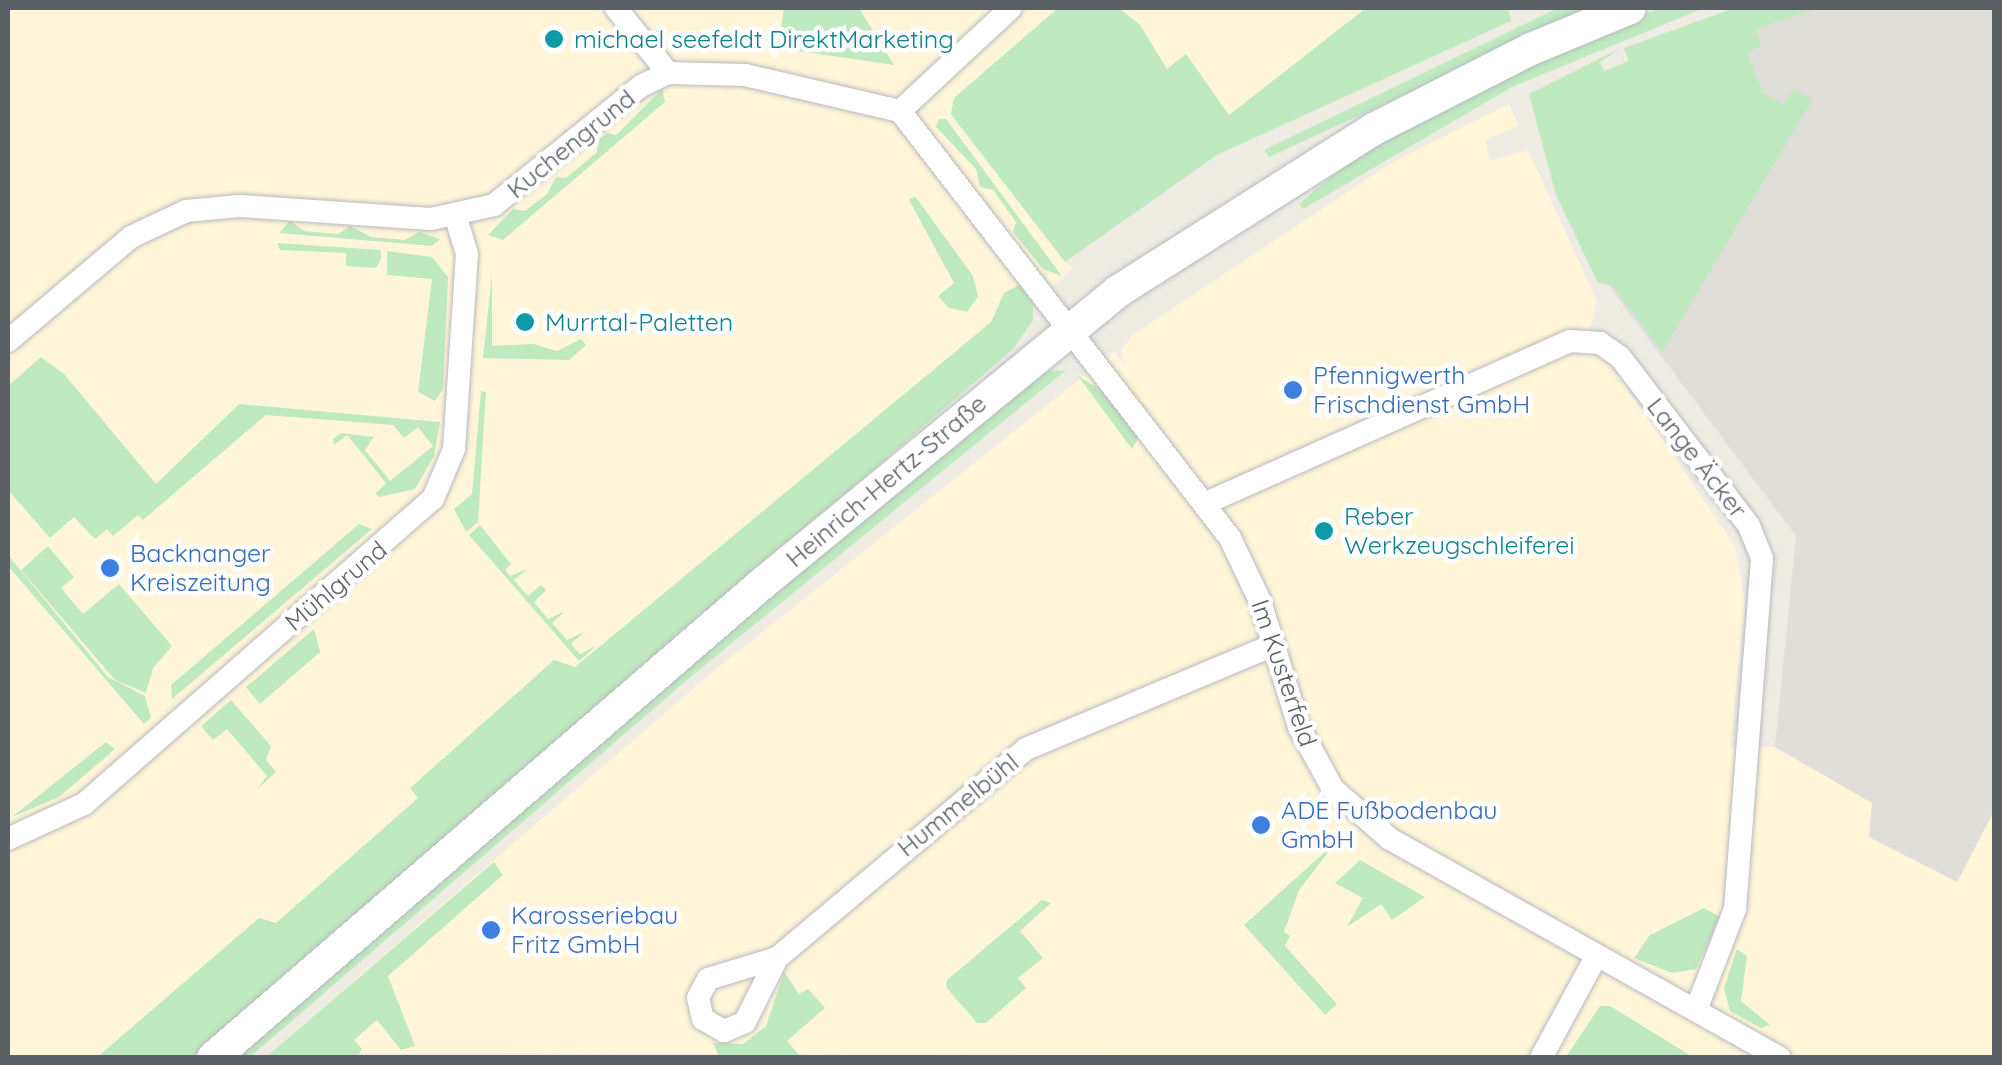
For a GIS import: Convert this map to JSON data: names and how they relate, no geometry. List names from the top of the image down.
{
  "streets": {
    "main road": ["Heinrich-Hertz-Straße"],
    "street": [
      "Kuchengrund",
      "Lange Äcker",
      "Mühlgrund",
      "Im Kusterfeld",
      "Hummelbühl"
    ]
  },
  "crossings": [
    ["Kuchengrund", "Mühlgrund"],
    ["Lange Äcker", "Im Kusterfeld"],
    ["Heinrich-Hertz-Straße", "Im Kusterfeld"],
    ["Im Kusterfeld", "Hummelbühl"]
  ],
  "places": [
    "michael seefeldt DirektMarketing",
    "Murrtal-Paletten",
    "Pfennigwerth Frischdienst GmbH",
    "Reber Werkzeugschleiferei",
    "Backnanger Kreiszeitung",
    "ADE Fußbodenbau GmbH",
    "Karosseriebau Fritz GmbH"
  ]
}
